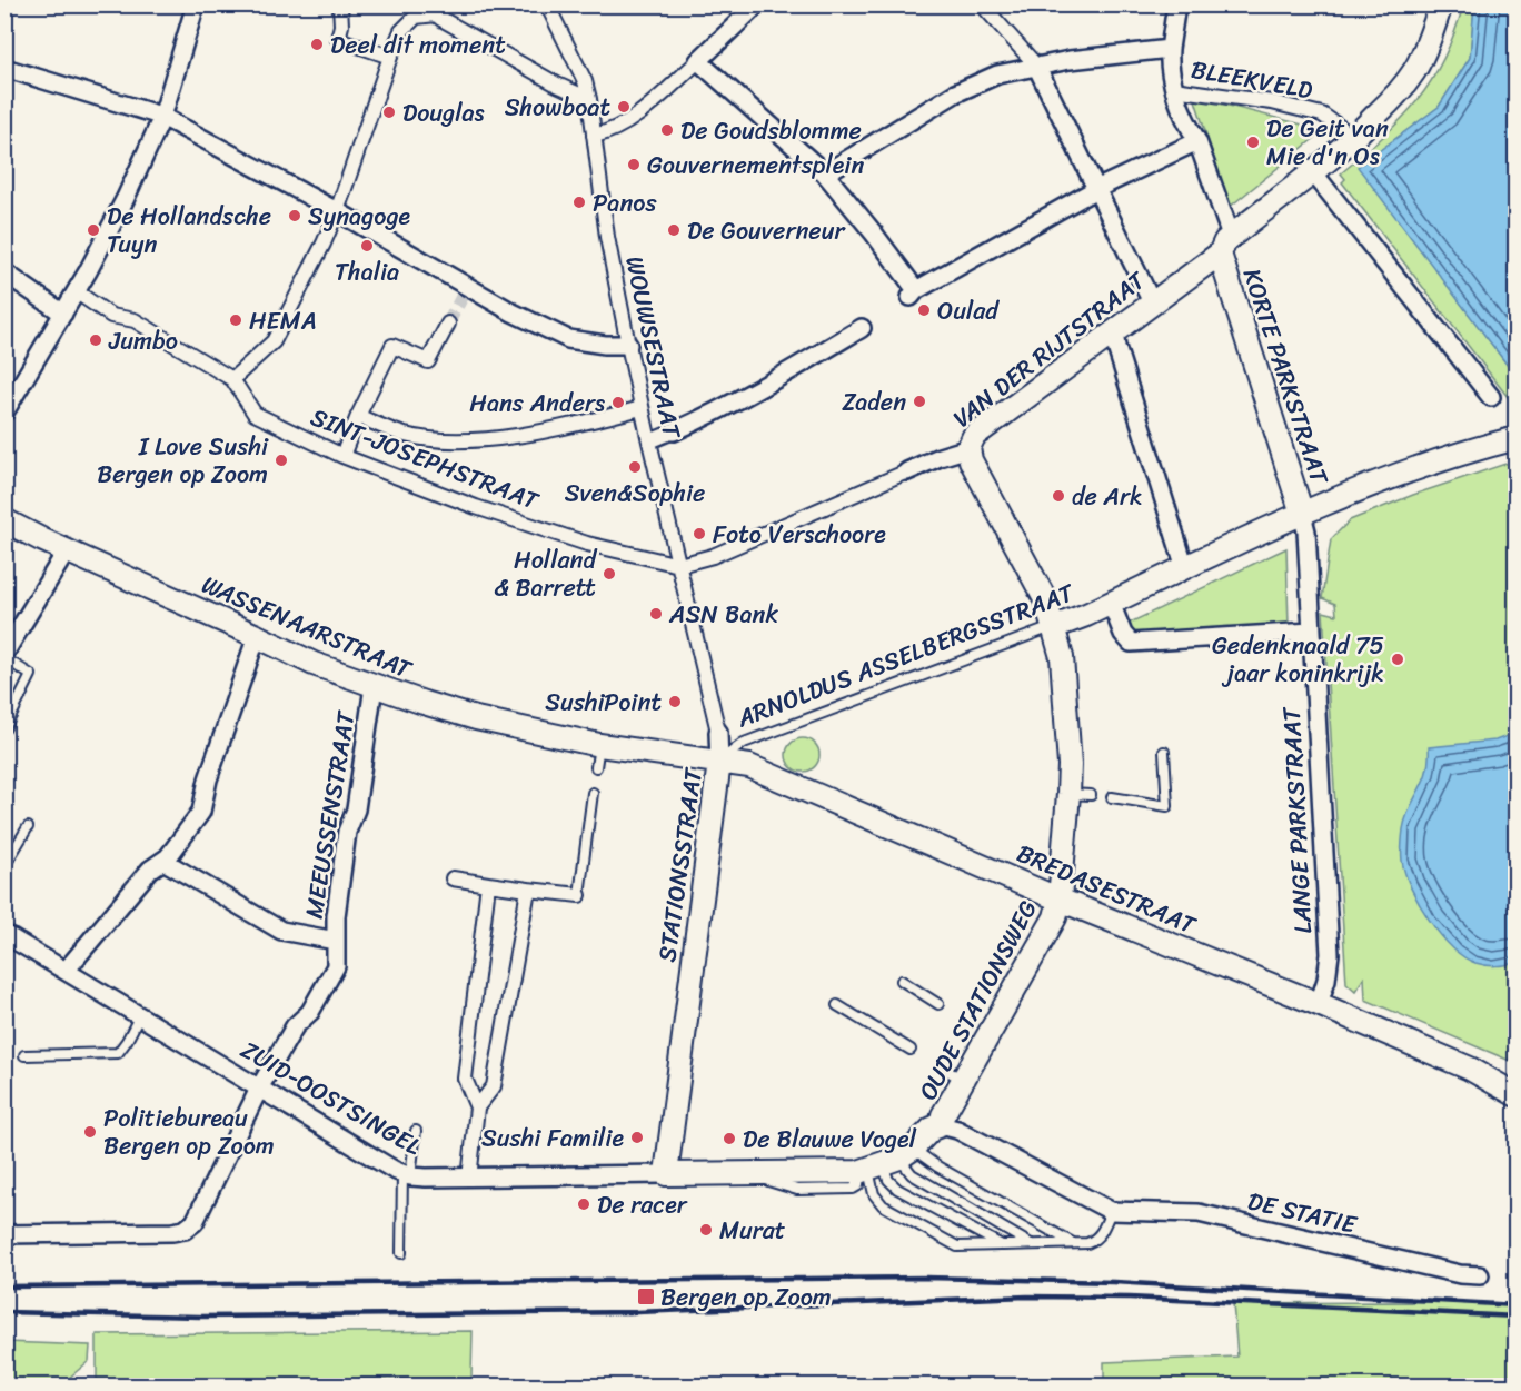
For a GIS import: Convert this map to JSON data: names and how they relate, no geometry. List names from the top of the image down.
{
  "streets": {
    "street": [
      "BLEEKVELD",
      "WOUWSESTRAAT",
      "VAN DER RIJTSTRAAT",
      "KORTE PARKSTRAAT",
      "SINT-JOSEPHSTRAAT",
      "WASSENAARSTRAAT",
      "ARNOLDUS ASSELBERGSSTRAAT",
      "MEEUSSENSTRAAT",
      "LANGE PARKSTRAAT",
      "STATIONSSTRAAT",
      "BREDASESTRAAT",
      "OUDE STATIONSWEG",
      "ZUID-OOSTSINGEL",
      "DE STATIE"
    ]
  },
  "crossings": [
    ["BLEEKVELD", "VAN DER RIJTSTRAAT"],
    ["WOUWSESTRAAT", "VAN DER RIJTSTRAAT"],
    ["WOUWSESTRAAT", "SINT-JOSEPHSTRAAT"],
    ["WOUWSESTRAAT", "STATIONSSTRAAT"],
    ["VAN DER RIJTSTRAAT", "KORTE PARKSTRAAT"],
    ["VAN DER RIJTSTRAAT", "SINT-JOSEPHSTRAAT"],
    ["VAN DER RIJTSTRAAT", "STATIONSSTRAAT"],
    ["VAN DER RIJTSTRAAT", "OUDE STATIONSWEG"],
    ["KORTE PARKSTRAAT", "ARNOLDUS ASSELBERGSSTRAAT"],
    ["KORTE PARKSTRAAT", "LANGE PARKSTRAAT"],
    ["SINT-JOSEPHSTRAAT", "STATIONSSTRAAT"],
    ["WASSENAARSTRAAT", "ARNOLDUS ASSELBERGSSTRAAT"],
    ["WASSENAARSTRAAT", "MEEUSSENSTRAAT"],
    ["WASSENAARSTRAAT", "STATIONSSTRAAT"],
    ["WASSENAARSTRAAT", "BREDASESTRAAT"],
    ["ARNOLDUS ASSELBERGSSTRAAT", "LANGE PARKSTRAAT"],
    ["ARNOLDUS ASSELBERGSSTRAAT", "STATIONSSTRAAT"],
    ["ARNOLDUS ASSELBERGSSTRAAT", "BREDASESTRAAT"],
    ["ARNOLDUS ASSELBERGSSTRAAT", "OUDE STATIONSWEG"],
    ["MEEUSSENSTRAAT", "ZUID-OOSTSINGEL"],
    ["LANGE PARKSTRAAT", "BREDASESTRAAT"],
    ["STATIONSSTRAAT", "BREDASESTRAAT"],
    ["STATIONSSTRAAT", "ZUID-OOSTSINGEL"],
    ["BREDASESTRAAT", "OUDE STATIONSWEG"],
    ["OUDE STATIONSWEG", "ZUID-OOSTSINGEL"],
    ["OUDE STATIONSWEG", "DE STATIE"]
  ],
  "places": {
    "other": [
      "Deel dit moment",
      "Showboat",
      "Douglas",
      "De Goudsblomme",
      "De Geit van Mie d'n Os",
      "Gouvernementsplein",
      "Panos",
      "Synagoge",
      "De Hollandsche Tuyn",
      "De Gouverneur",
      "Thalia",
      "Oulad",
      "HEMA",
      "Jumbo",
      "Zaden",
      "Hans Anders",
      "I Love Sushi Bergen op Zoom",
      "Sven&Sophie",
      "de Ark",
      "Foto Verschoore",
      "Holland & Barrett",
      "ASN Bank",
      "Gedenknaald 75 jaar koninkrijk",
      "SushiPoint",
      "Politiebureau Bergen op Zoom",
      "Sushi Familie",
      "De Blauwe Vogel",
      "De racer",
      "Murat"
    ],
    "transit": ["Bergen op Zoom"]
  }
}
